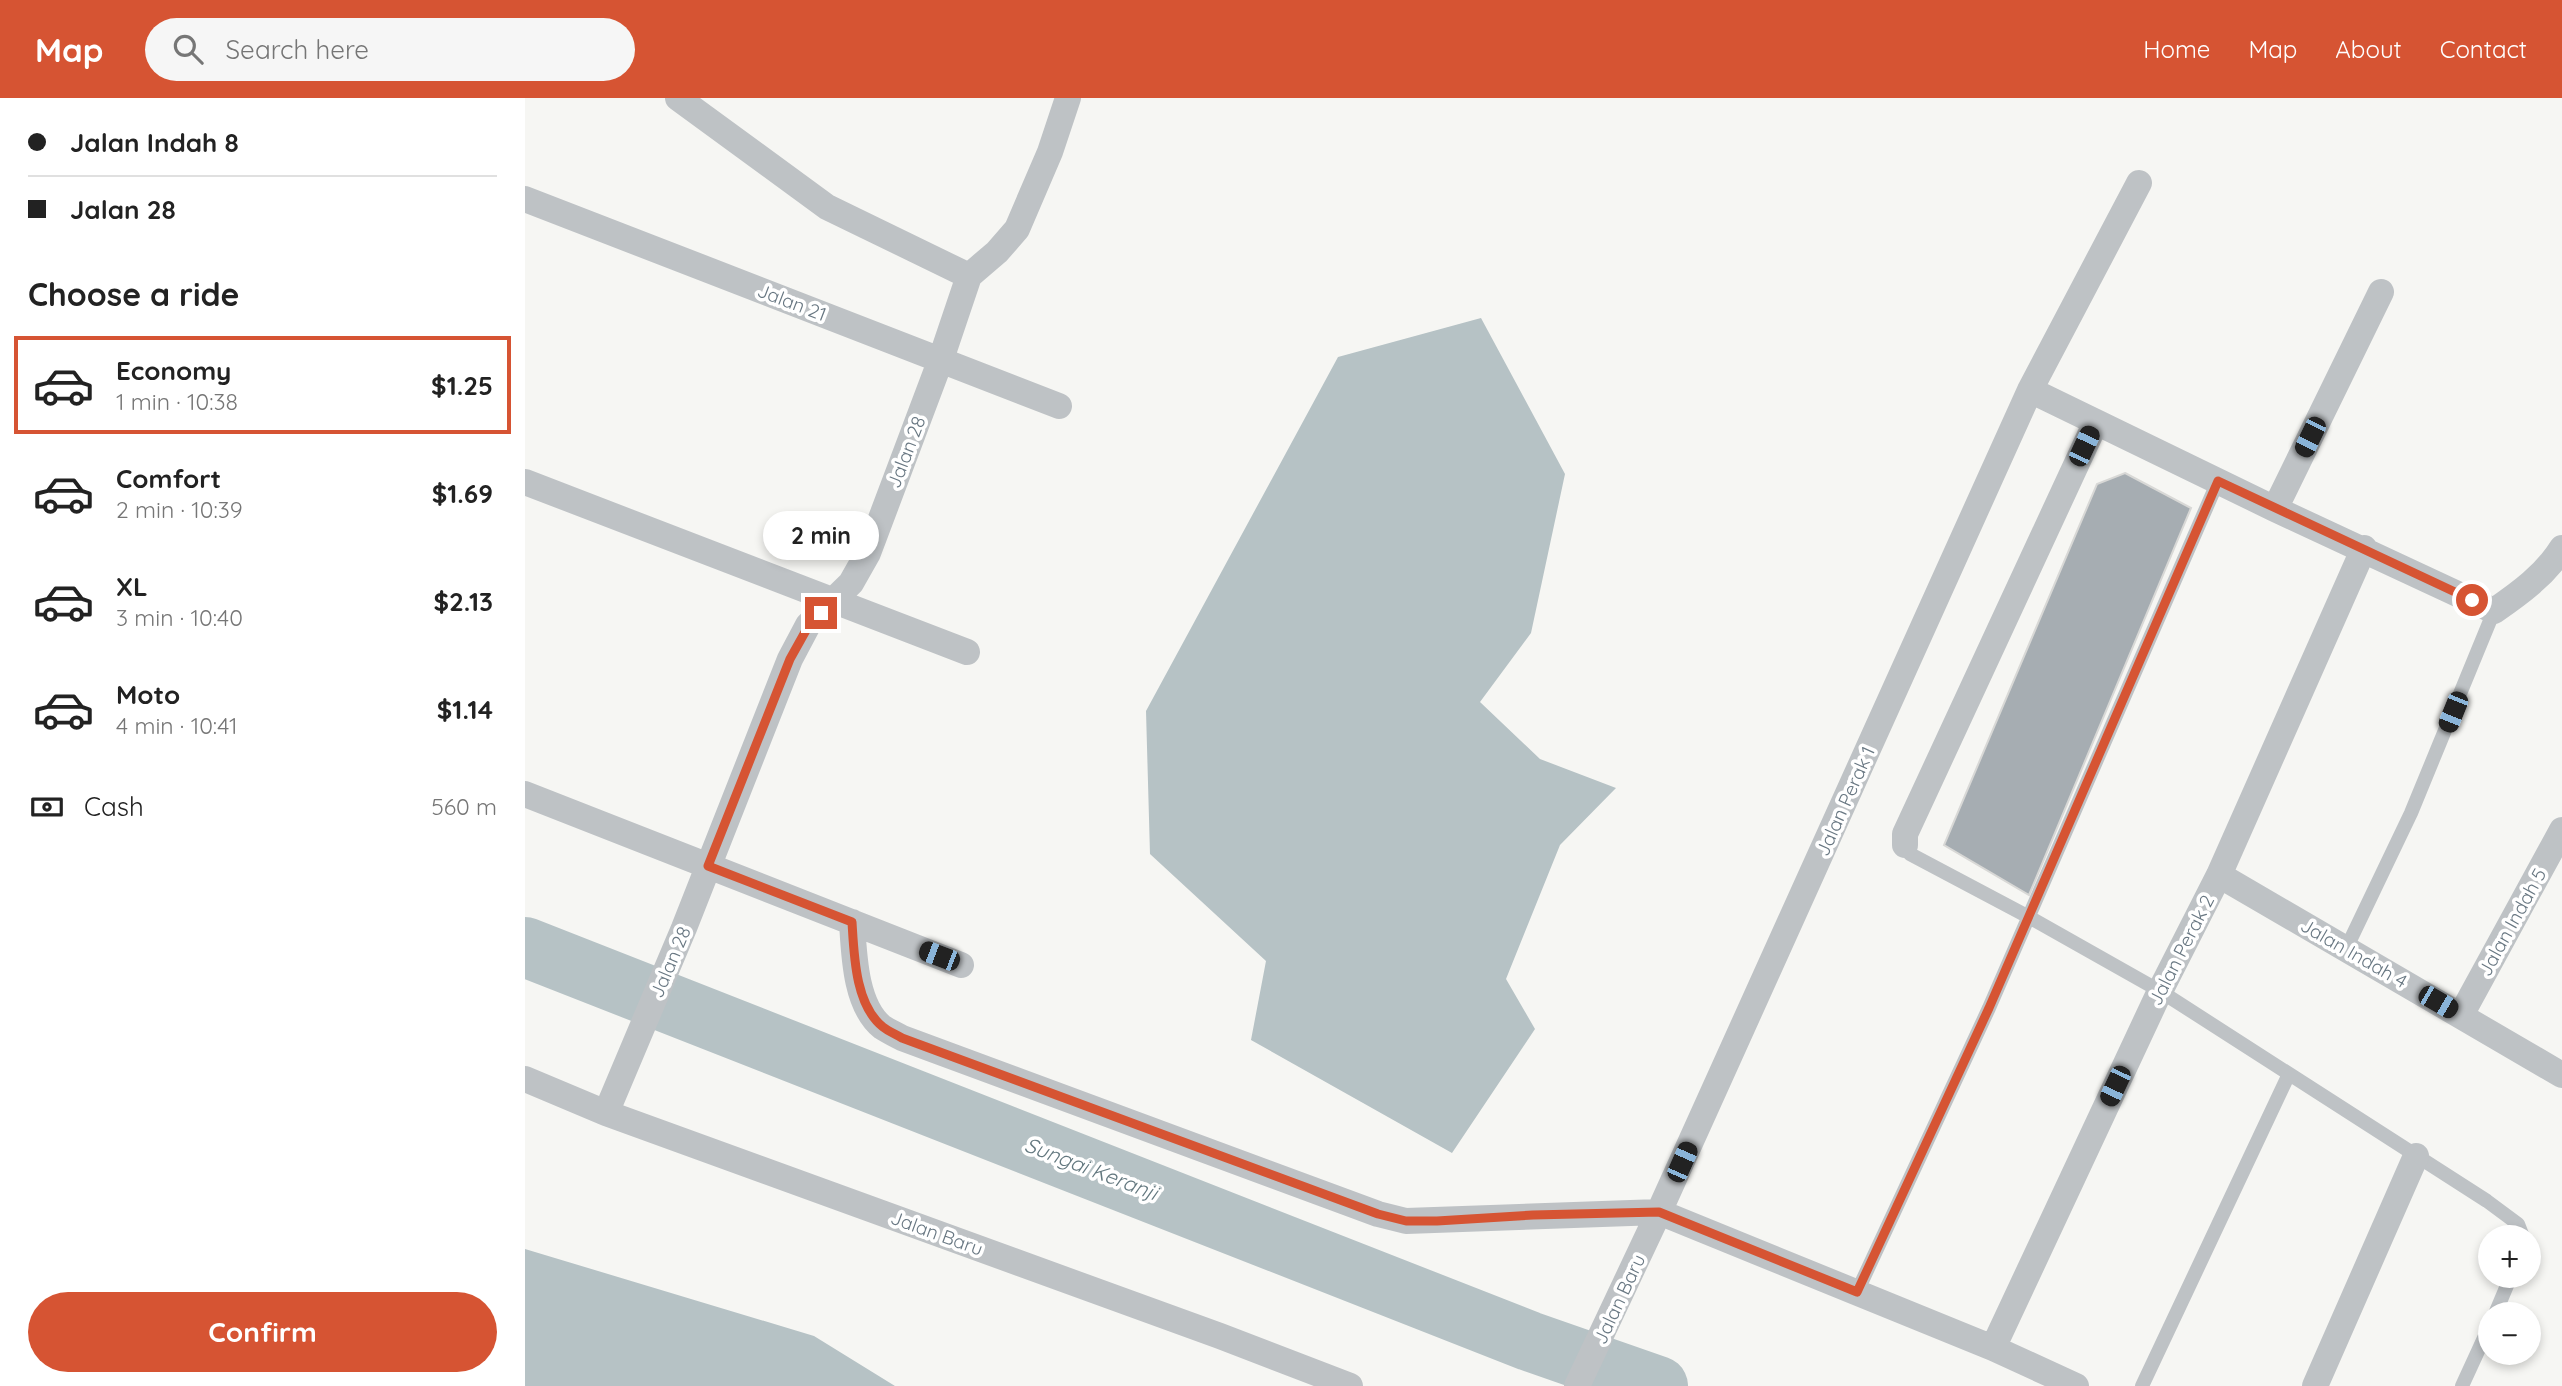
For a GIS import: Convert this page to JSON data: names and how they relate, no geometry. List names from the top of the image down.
{
  "streets": {
    "street": [
      "Jalan 21",
      "Jalan 28",
      "Jalan Perak 1",
      "Jalan Indah 5",
      "Jalan Perak 2",
      "Jalan Indah 4",
      "Jalan Baru"
    ]
  },
  "crossings": [
    ["Jalan 21", "Jalan 28"],
    ["Jalan 28", "Jalan Baru"],
    ["Jalan Perak 1", "Jalan Baru"],
    ["Jalan Indah 5", "Jalan Indah 4"],
    ["Jalan Perak 2", "Jalan Indah 4"]
  ],
  "water": ["Sungai Keranji"],
  "page": {
    "header": "Map",
    "search": "Search here",
    "nav": [
      "Home",
      "Map",
      "About",
      "Contact"
    ],
    "banner": ["Jalan Indah 8", "Jalan 28"],
    "heading": "Choose a ride",
    "list": [
      {
        "name": "Economy",
        "note": "1 min · 10:38",
        "value": "$1.25"
      },
      {
        "name": "Comfort",
        "note": "2 min · 10:39",
        "value": "$1.69"
      },
      {
        "name": "XL",
        "note": "3 min · 10:40",
        "value": "$2.13"
      },
      {
        "name": "Moto",
        "note": "4 min · 10:41",
        "value": "$1.14"
      }
    ],
    "bubble": "2 min",
    "pay": ["Cash", "560 m"],
    "map_buttons": ["+", "−"],
    "buttons": "Confirm"
  }
}
